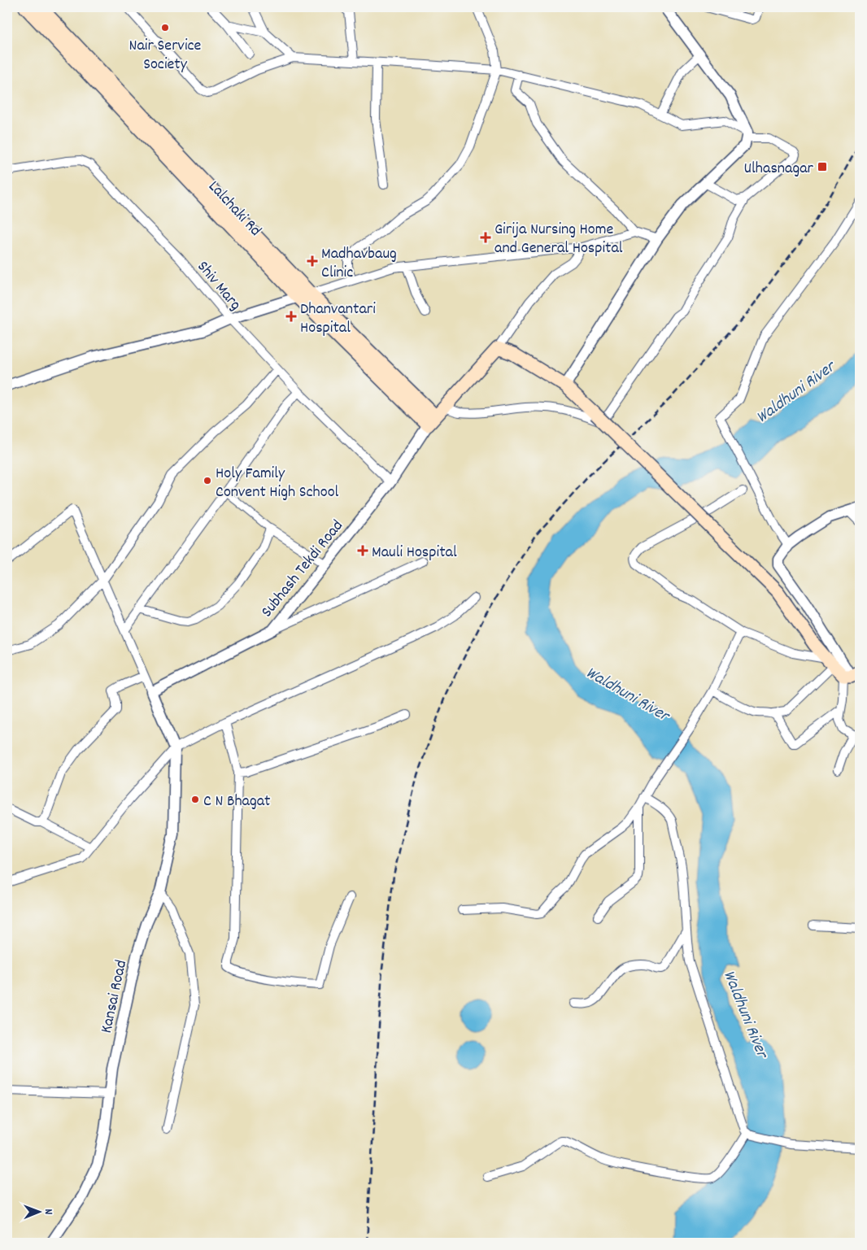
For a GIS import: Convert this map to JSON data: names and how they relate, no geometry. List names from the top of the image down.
{
  "streets": {
    "main road": ["Lalchaki Rd"],
    "street": ["Shiv Marg", "Subhash Tekdi Road", "Kansai Road"]
  },
  "crossings": [
    ["Lalchaki Rd", "Subhash Tekdi Road"],
    ["Shiv Marg", "Subhash Tekdi Road"]
  ],
  "water": ["Waldhuni River"],
  "places": {
    "other": ["Nair Service Society", "Holy Family Convent High School", "C N Bhagat"],
    "transit": ["Ulhasnagar"],
    "health": [
      "Girija Nursing Home and General Hospital",
      "Madhavbaug Clinic",
      "Dhanvantari Hospital",
      "Mauli Hospital"
    ]
  },
  "north": "right"
}
